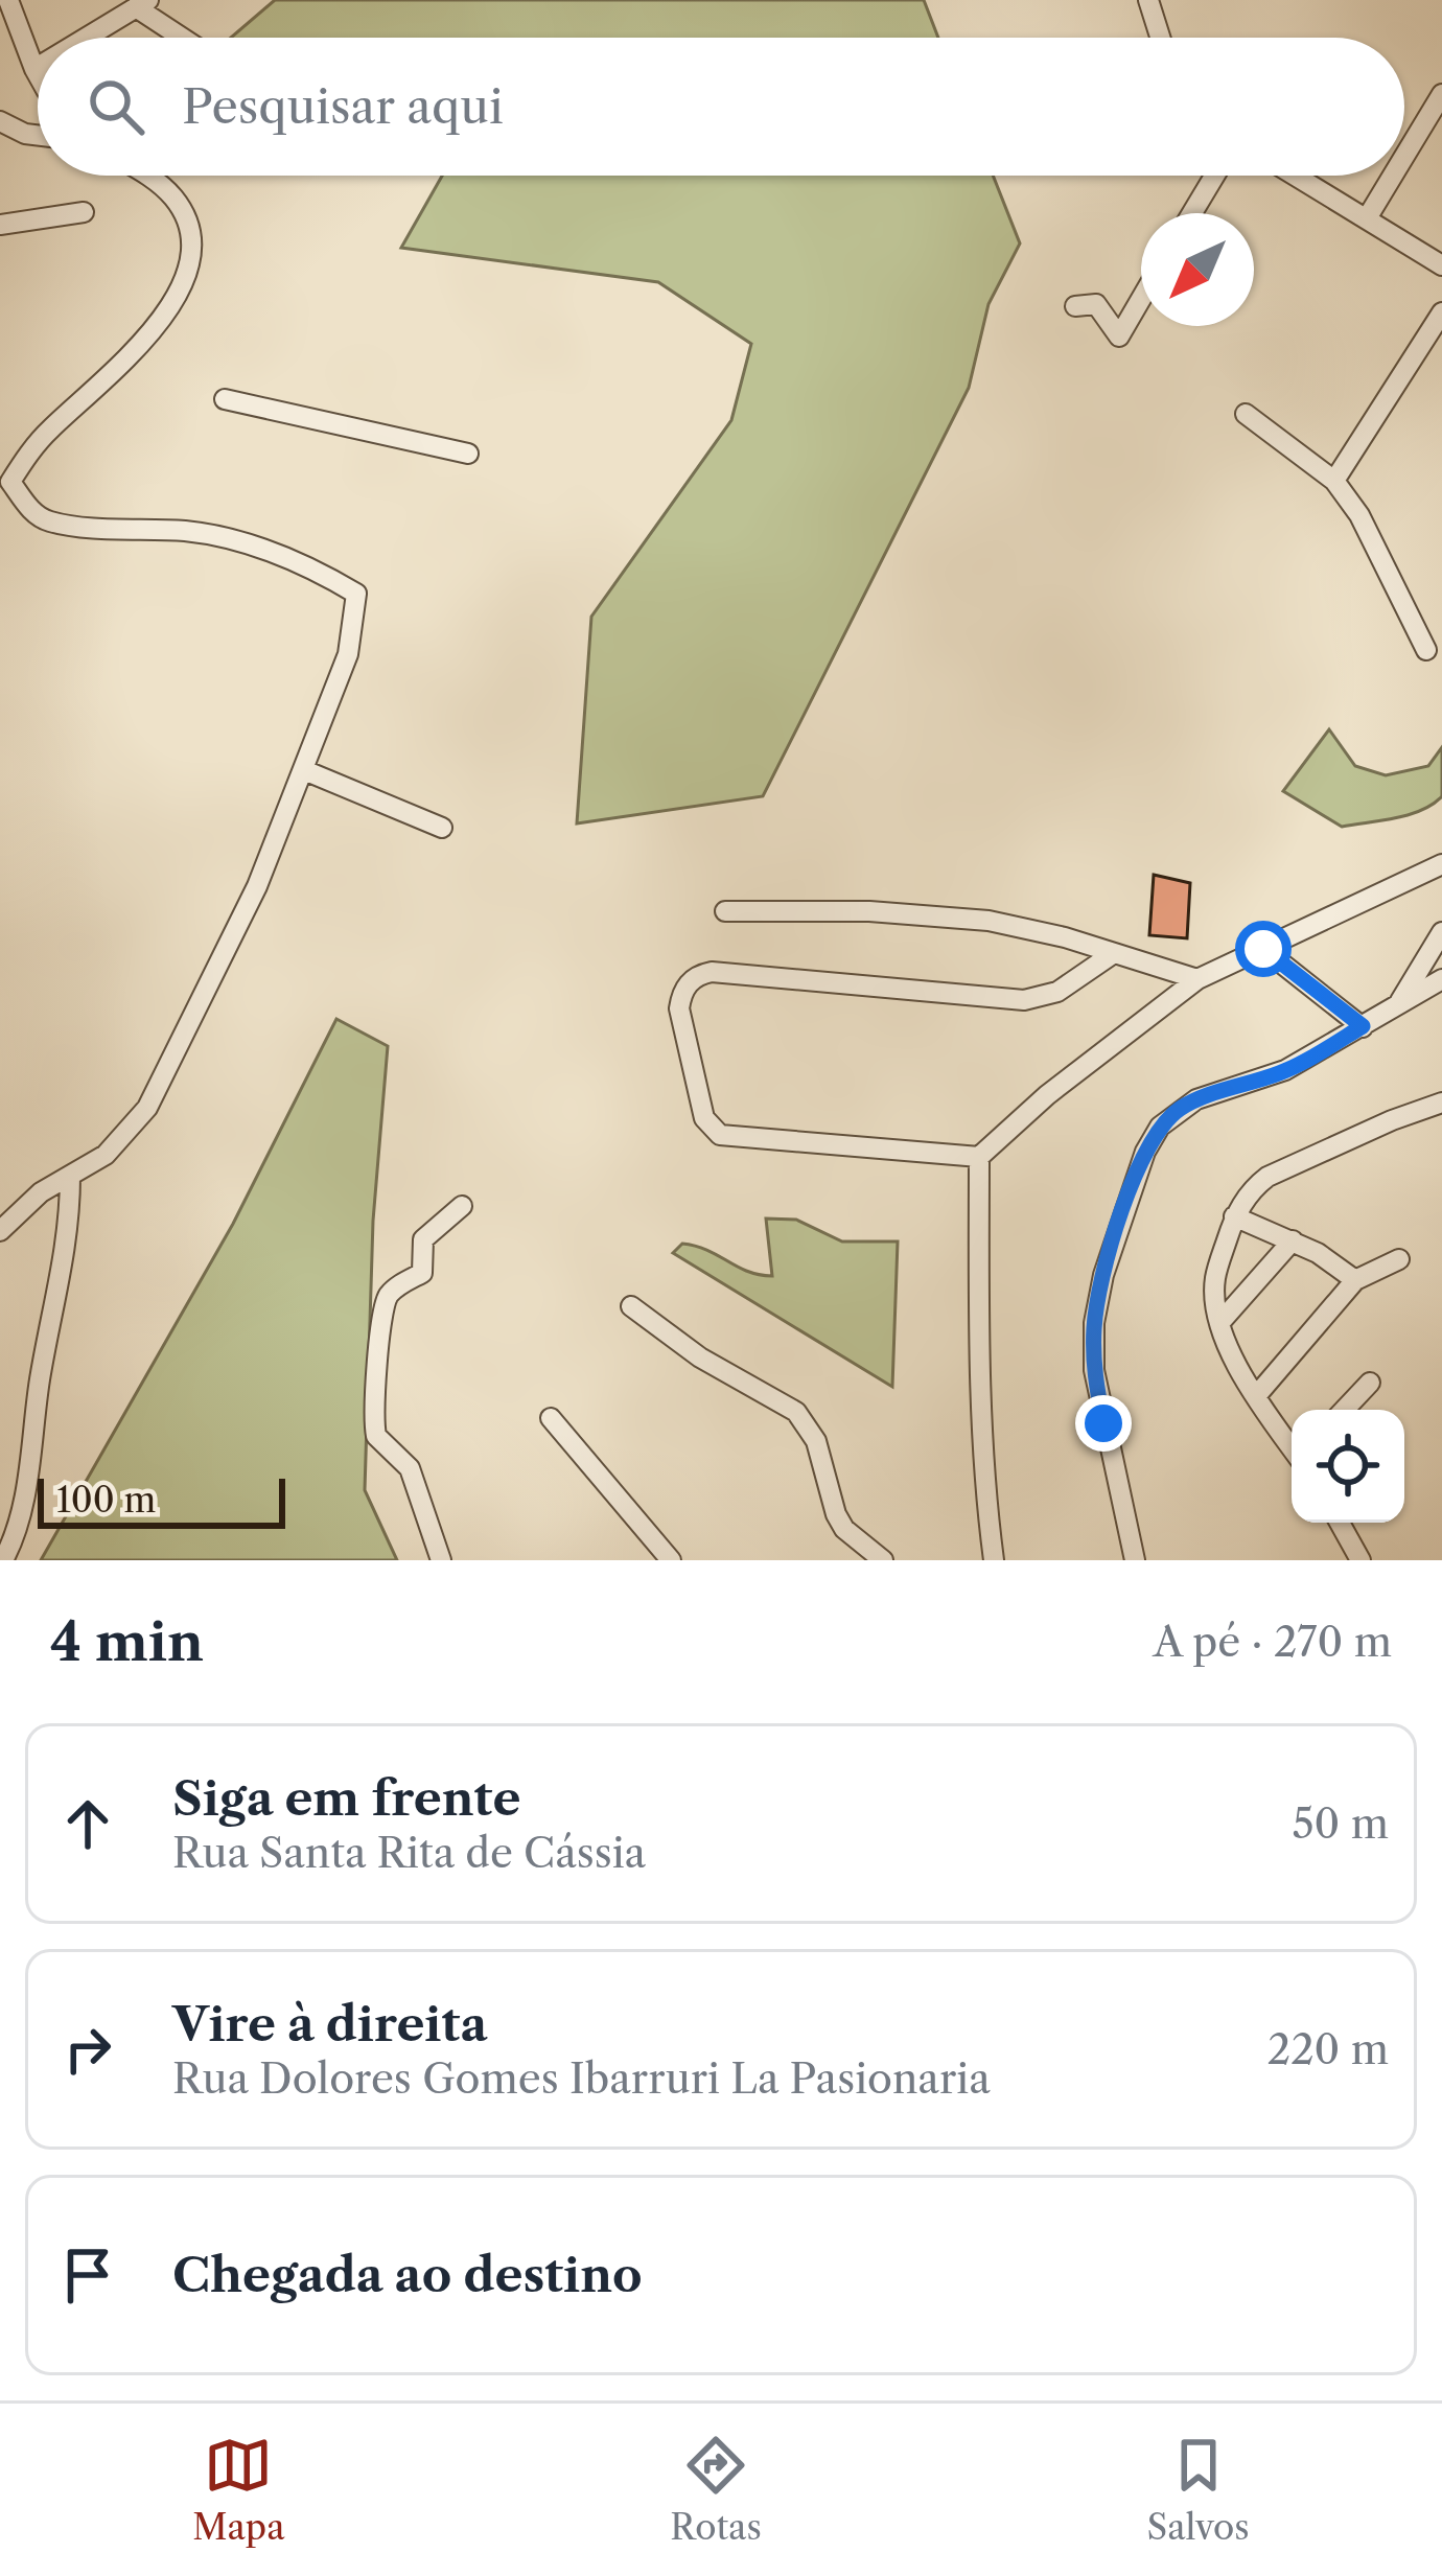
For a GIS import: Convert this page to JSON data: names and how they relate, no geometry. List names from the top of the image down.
{
  "scale_bar": "100 m",
  "north": "bottom left",
  "page": {
    "search": "Pesquisar aqui",
    "scale": "100 m",
    "heading": ["4 min", "A pé · 270 m"],
    "list": [
      ["Siga em frente", "Rua Santa Rita de Cássia", "50 m"],
      ["Vire à direita", "Rua Dolores Gomes Ibarruri La Pasionaria", "220 m"],
      "Chegada ao destino"
    ],
    "nav": ["Mapa", "Rotas", "Salvos"]
  }
}
